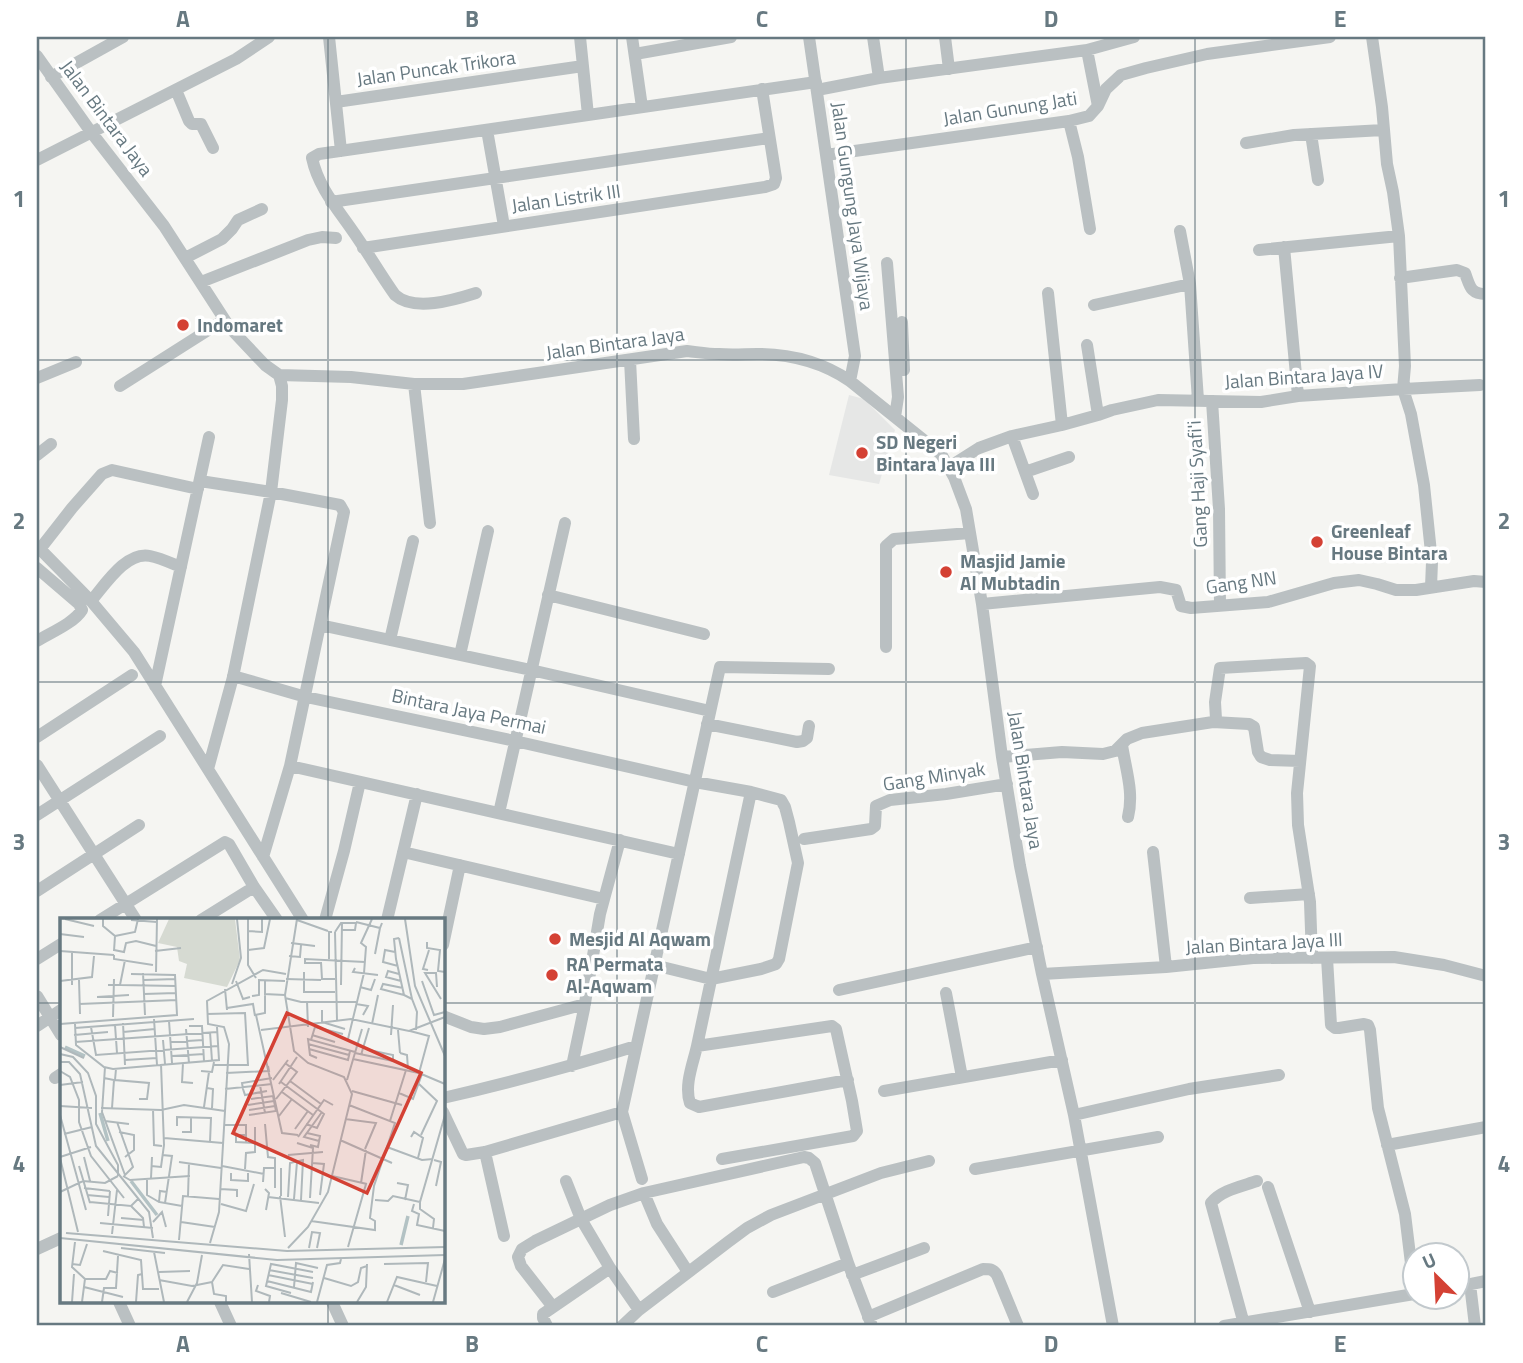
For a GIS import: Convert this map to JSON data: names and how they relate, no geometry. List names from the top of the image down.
{
  "streets": {
    "street": [
      "Jalan Puncak Trikora",
      "Jalan Gunung Jati",
      "Jalan Bintara Jaya",
      "Jalan Listrik III",
      "Jalan Gungung Jaya Wijaya",
      "Jalan Bintara Jaya IV",
      "Gang Haji Syafi'i",
      "Gang NN",
      "Bintara Jaya Permai",
      "Gang Minyak",
      "Jalan Bintara Jaya III"
    ]
  },
  "crossings": [
    ["Jalan Gunung Jati", "Jalan Gungung Jaya Wijaya"],
    ["Jalan Bintara Jaya", "Jalan Gungung Jaya Wijaya"],
    ["Jalan Bintara Jaya", "Jalan Bintara Jaya IV"],
    ["Jalan Bintara Jaya", "Gang NN"],
    ["Jalan Bintara Jaya", "Gang Minyak"],
    ["Jalan Bintara Jaya", "Jalan Bintara Jaya III"],
    ["Jalan Bintara Jaya IV", "Gang Haji Syafi'i"],
    ["Gang Haji Syafi'i", "Gang NN"]
  ],
  "places": [
    "Indomaret",
    "SD Negeri Bintara Jaya III",
    "Greenleaf House Bintara",
    "Masjid Jamie Al Mubtadin",
    "Mesjid Al Aqwam",
    "RA Permata Al-Aqwam"
  ],
  "north": "top left",
  "grid": {
    "columns": [
      "A",
      "B",
      "C",
      "D",
      "E"
    ],
    "rows": [
      "1",
      "2",
      "3",
      "4"
    ]
  }
}
